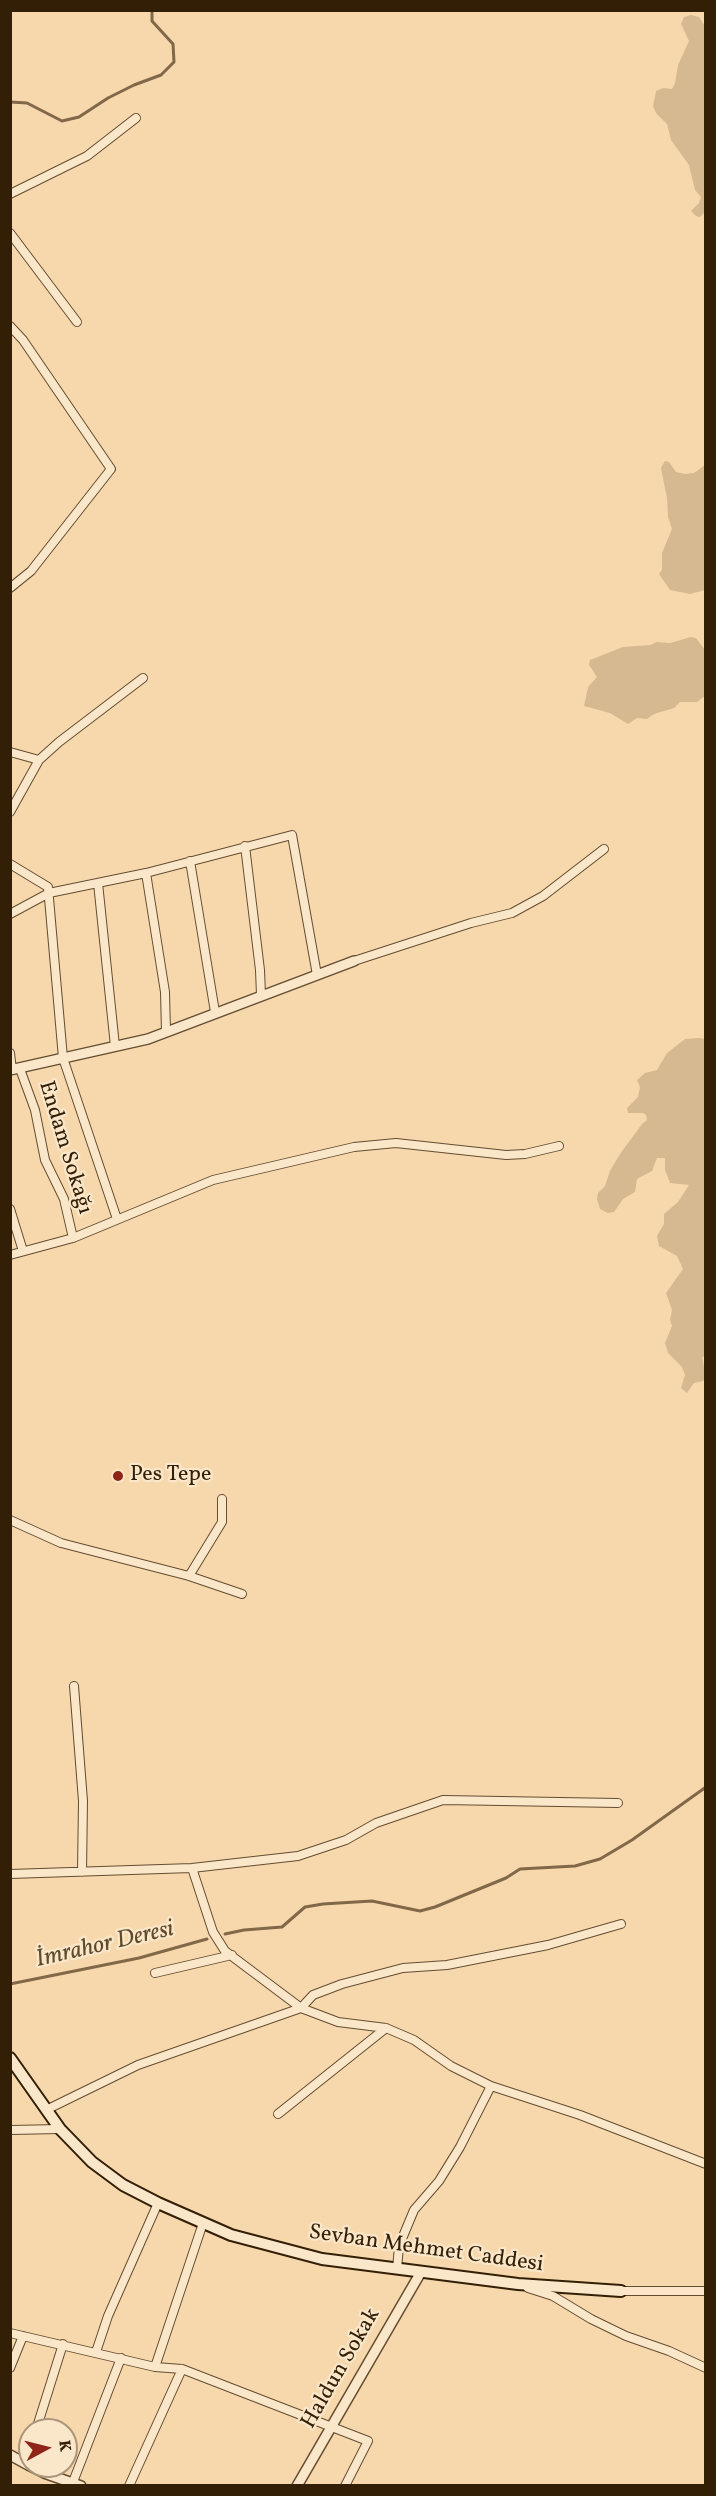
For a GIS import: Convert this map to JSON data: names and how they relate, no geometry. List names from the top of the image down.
{
  "streets": {
    "main road": ["Sevban Mehmet Caddesi"],
    "street": ["Endam Sokağı", "Haldun Sokak"]
  },
  "crossings": [
    ["Sevban Mehmet Caddesi", "Haldun Sokak"]
  ],
  "water": ["İmrahor Deresi"],
  "places": ["Pes Tepe"],
  "north": "right"
}
